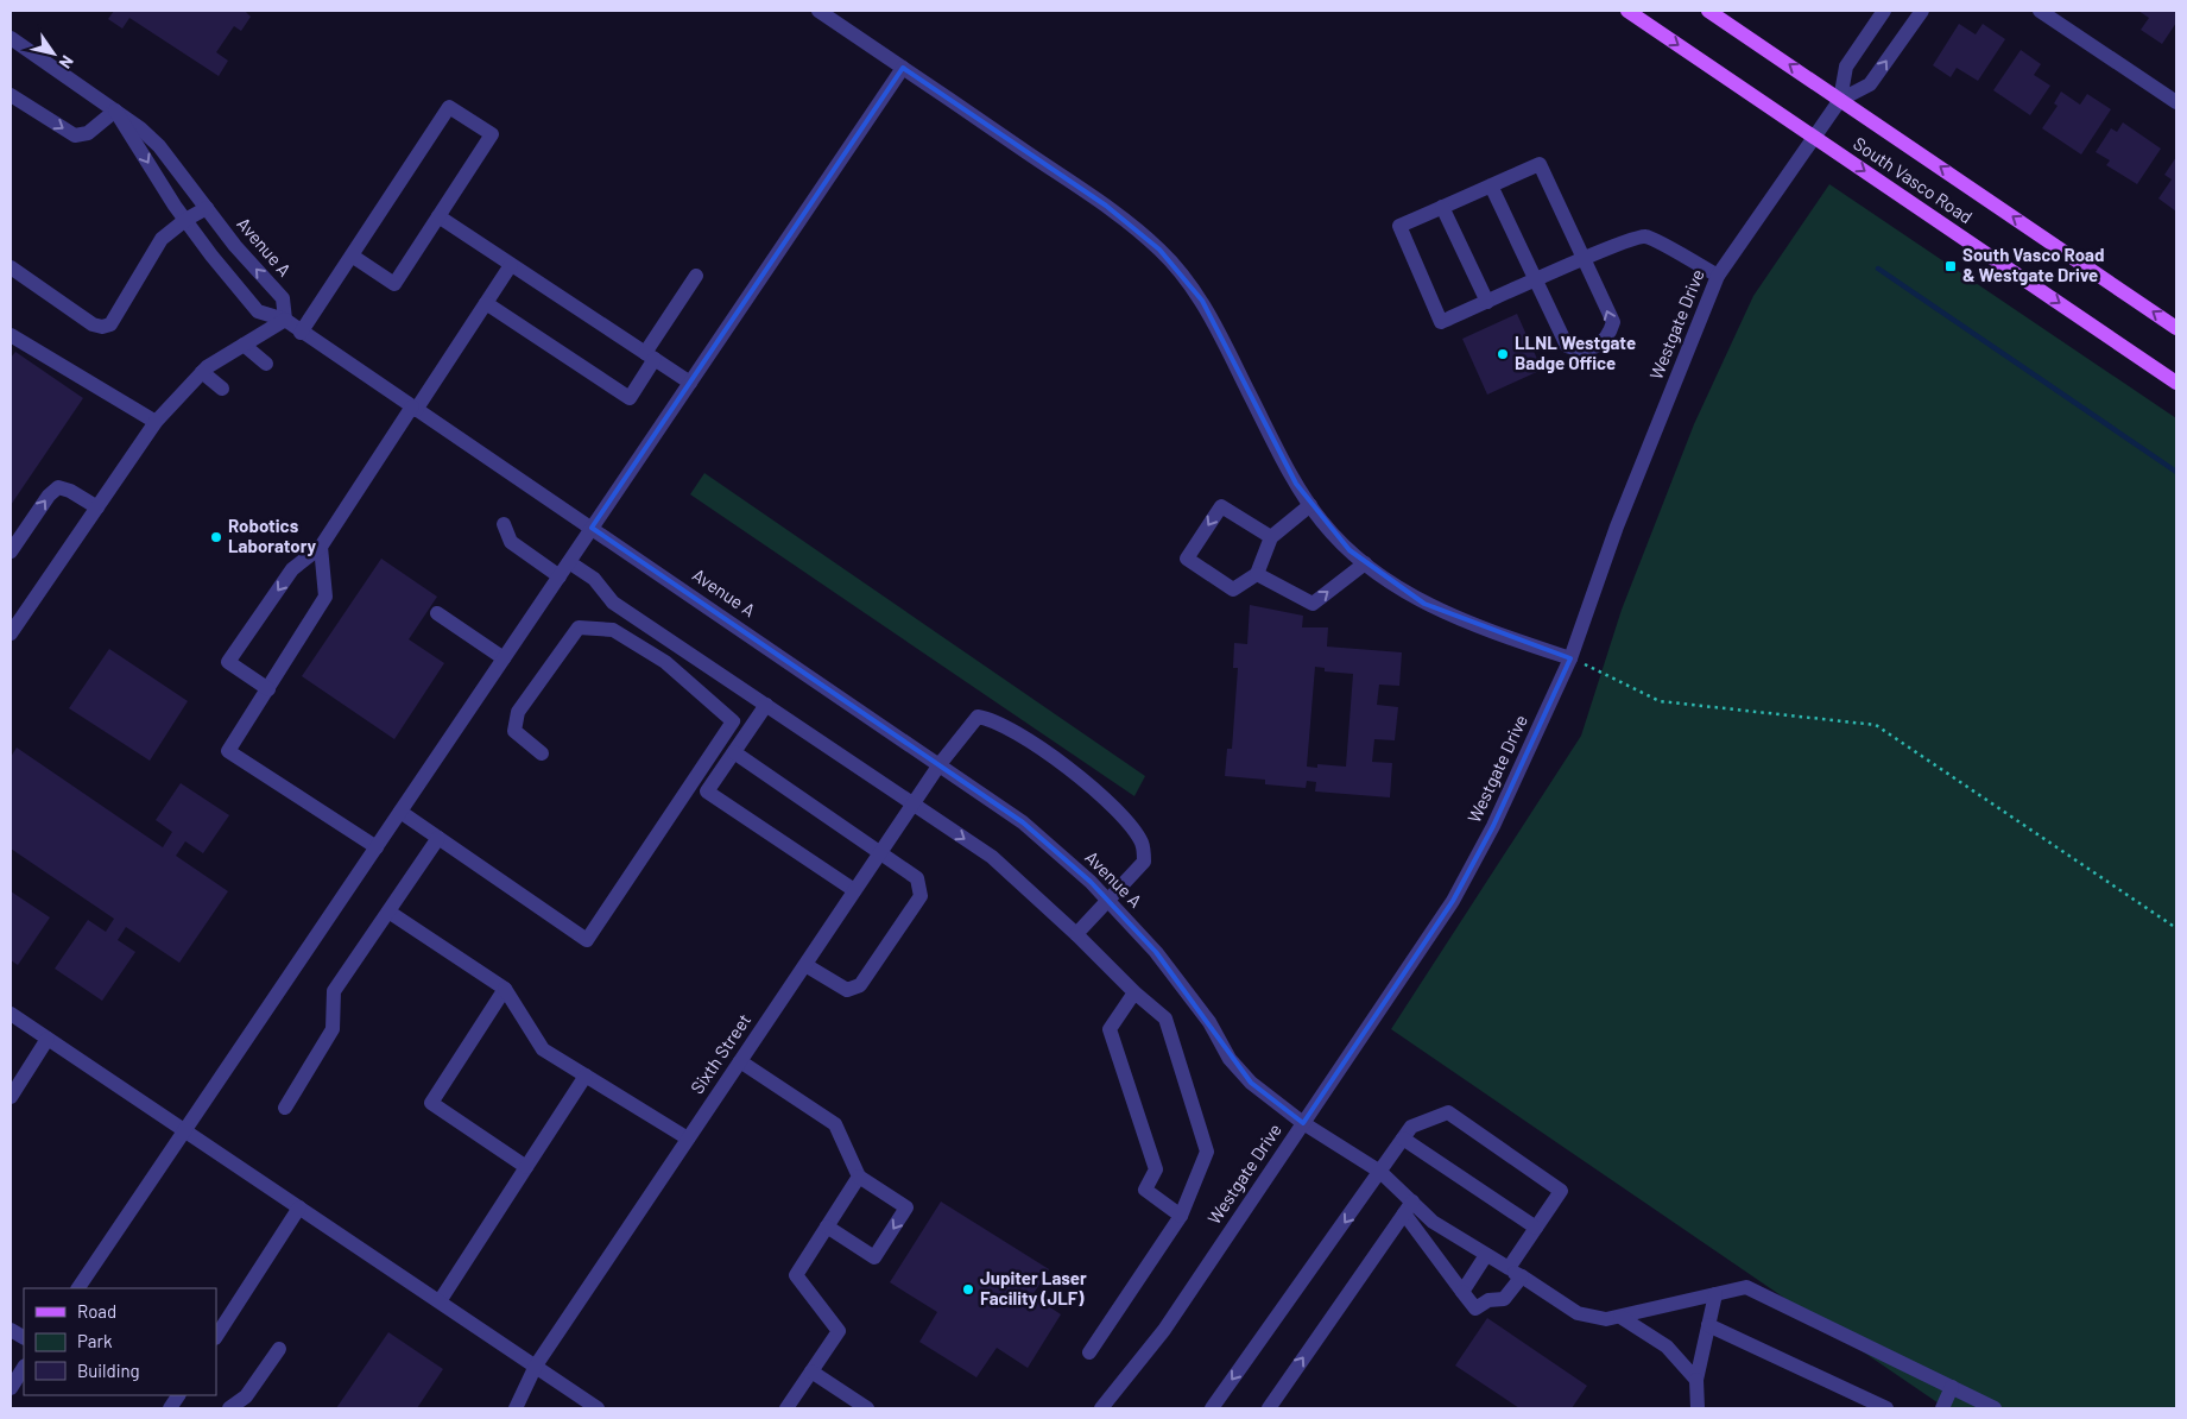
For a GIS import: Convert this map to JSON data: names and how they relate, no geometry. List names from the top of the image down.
{
  "streets": {
    "main road": ["South Vasco Road"],
    "street": ["Avenue A", "Westgate Drive", "Sixth Street"]
  },
  "crossings": [
    ["South Vasco Road", "Westgate Drive"],
    ["Avenue A", "Westgate Drive"],
    ["Avenue A", "Sixth Street"]
  ],
  "places": {
    "transit": ["South Vasco Road & Westgate Drive"],
    "other": ["LLNL Westgate Badge Office", "Robotics Laboratory", "Jupiter Laser Facility (JLF)"]
  },
  "legend": ["Road", "Park", "Building"],
  "north": "bottom right"
}
